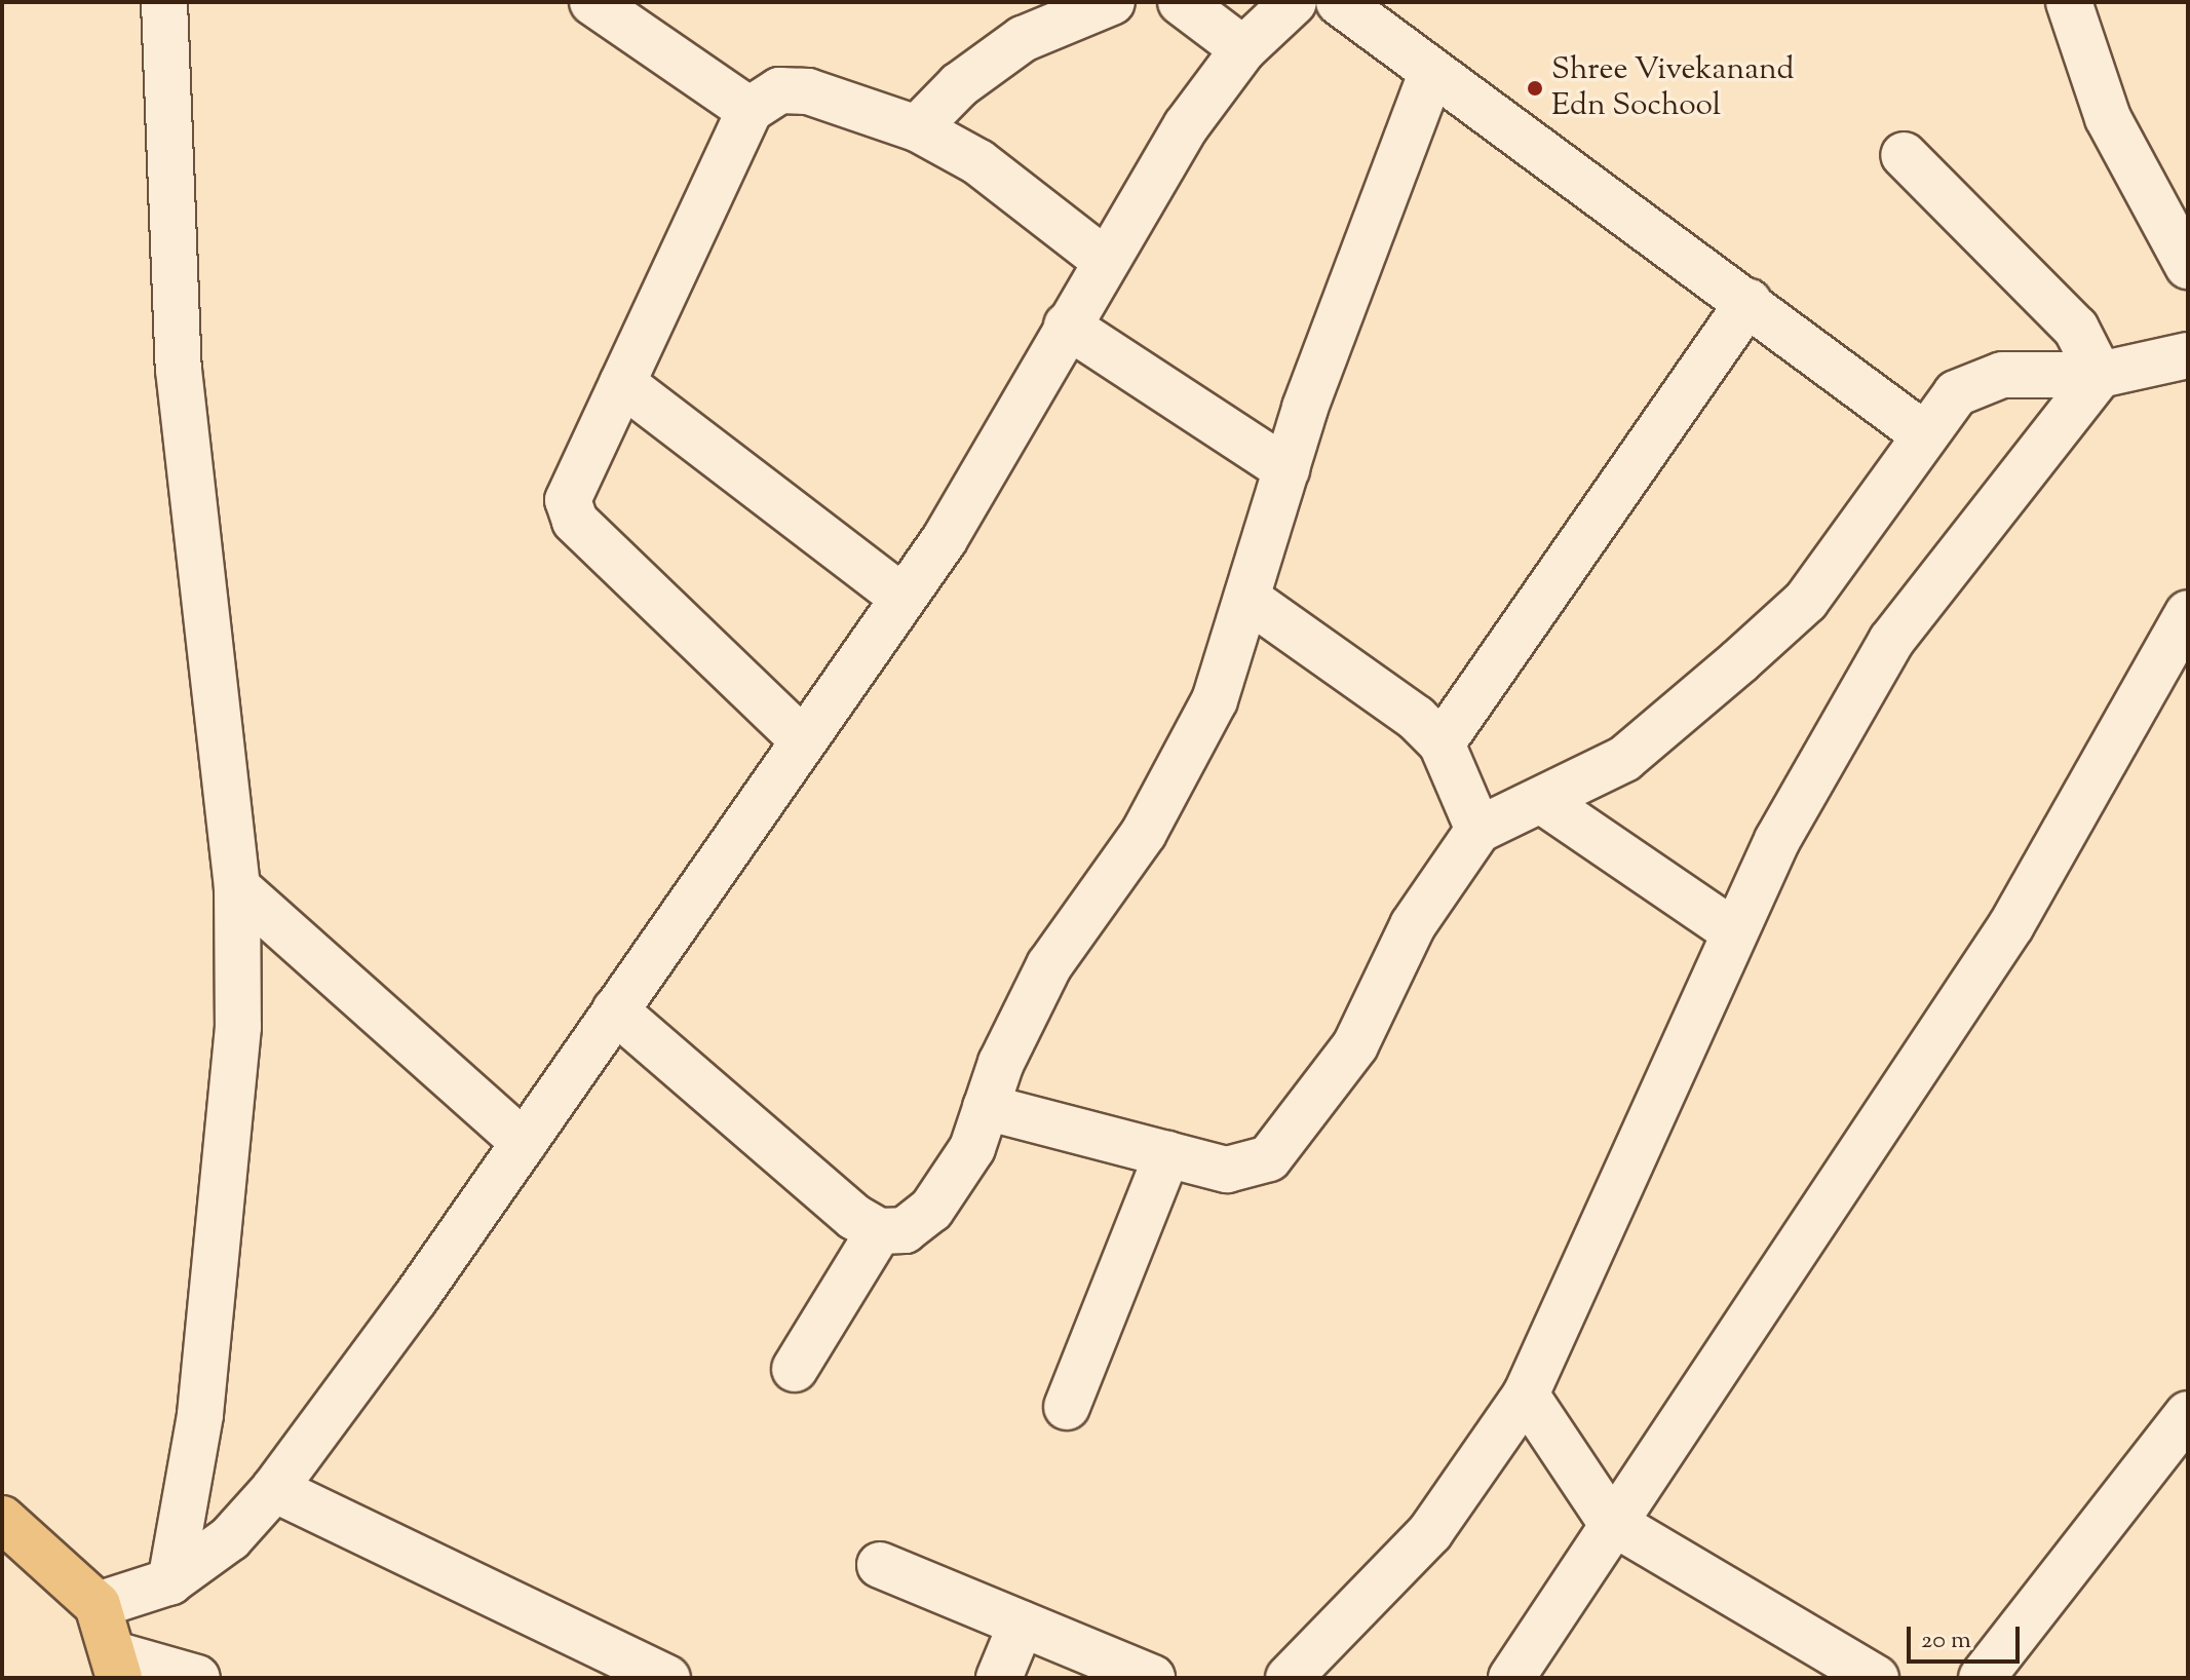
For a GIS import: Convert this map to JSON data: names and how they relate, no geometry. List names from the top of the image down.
{
  "places": ["Shree Vivekanand Edn Sochool"],
  "scale_bar": "20 m"
}
